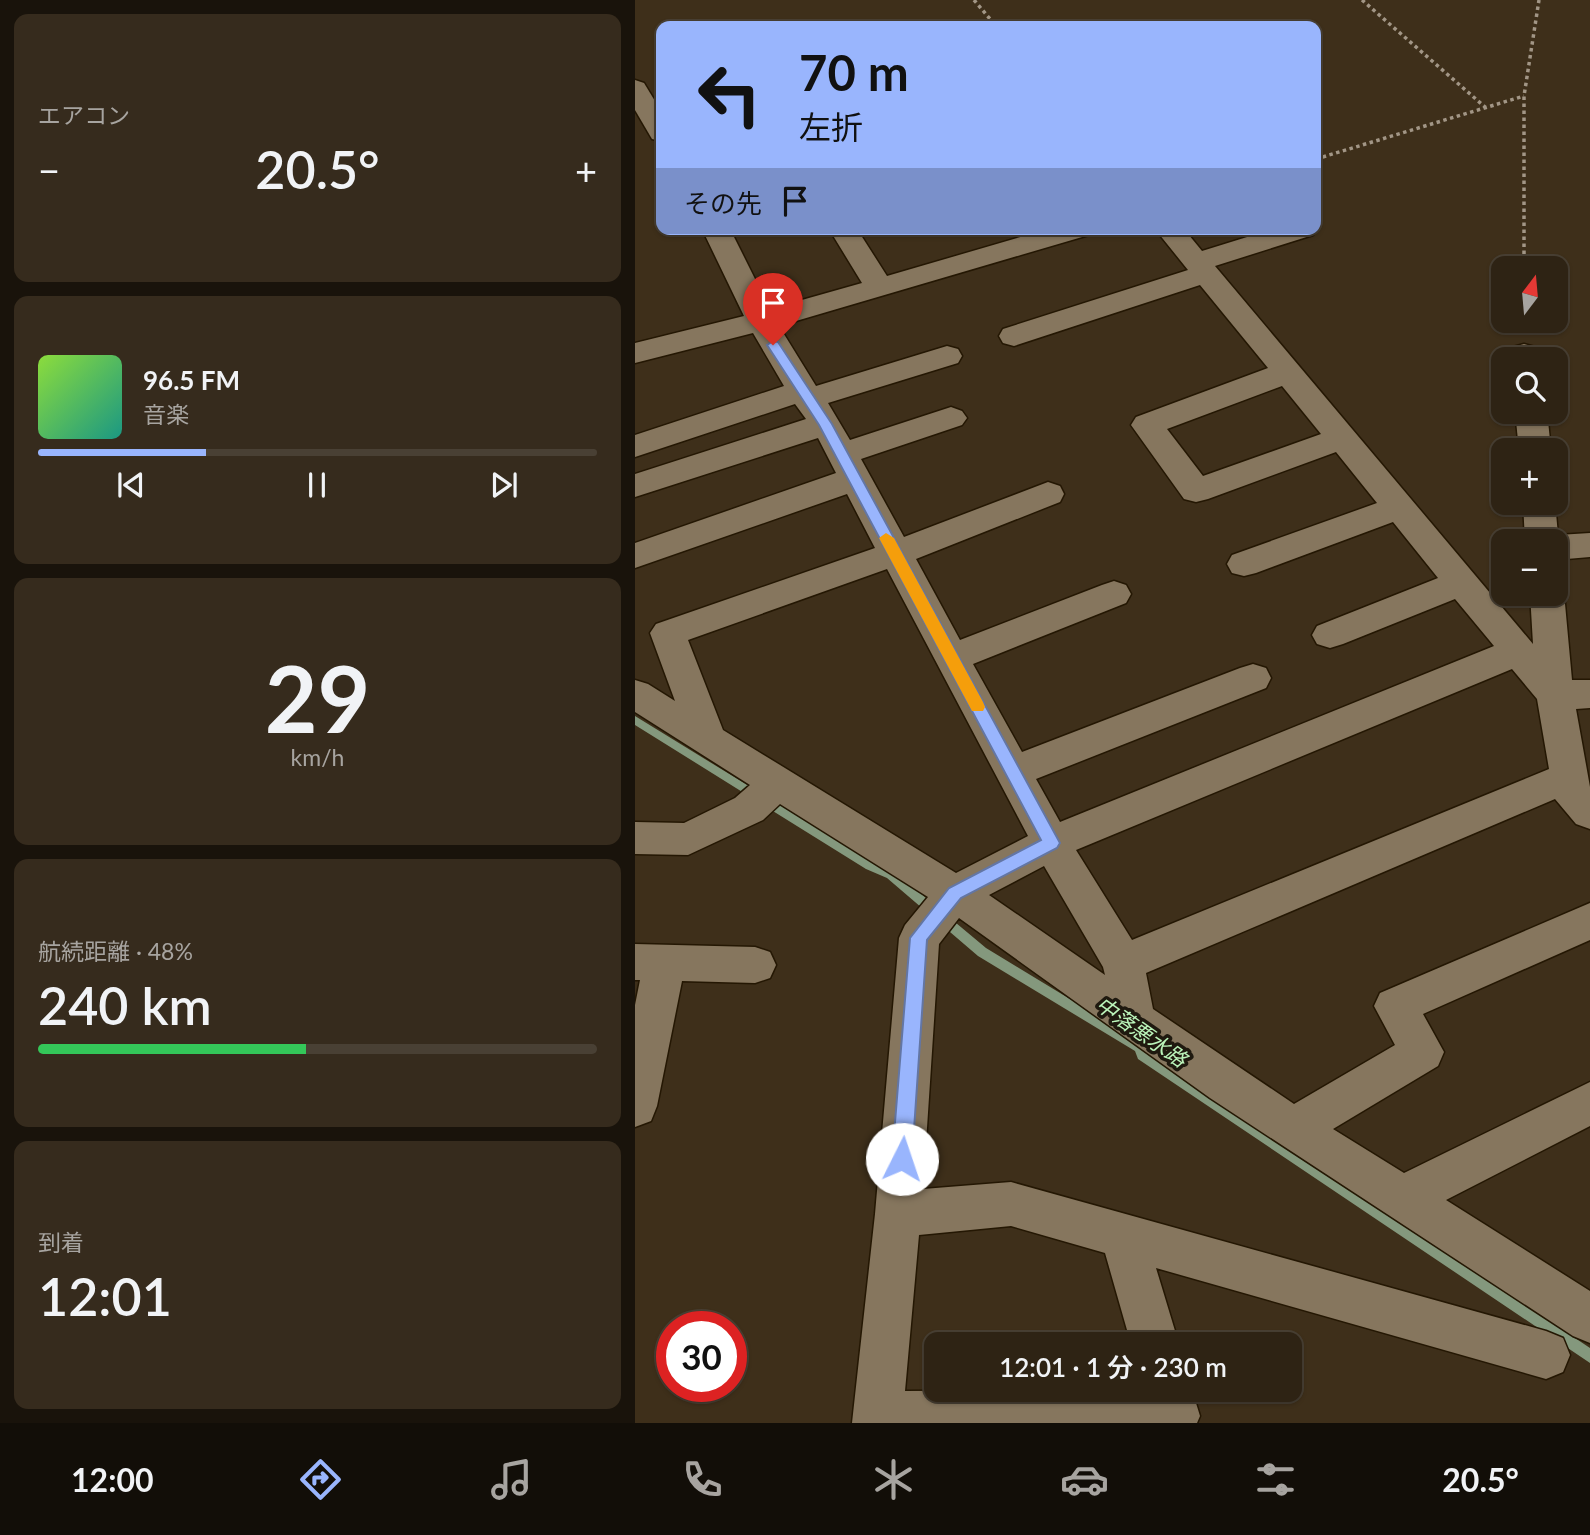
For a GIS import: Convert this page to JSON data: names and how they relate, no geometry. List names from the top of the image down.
{
  "water": ["中落悪水路"],
  "north": "top",
  "page": {
    "tile": [
      "エアコン",
      ["29", "km/h"],
      ["航続距離 · 48%", "240 km"],
      ["到着", "12:01"]
    ],
    "turn": ["70 m", "左折"],
    "heat": ["−", "20.5°", "+"],
    "then": "その先",
    "map_buttons": ["+", "−"],
    "song": ["96.5 FM", "音楽"],
    "limit": "30",
    "trip": "12:01 · 1 分 · 230 m",
    "tabs": ["12:00", "20.5°"]
  }
}
